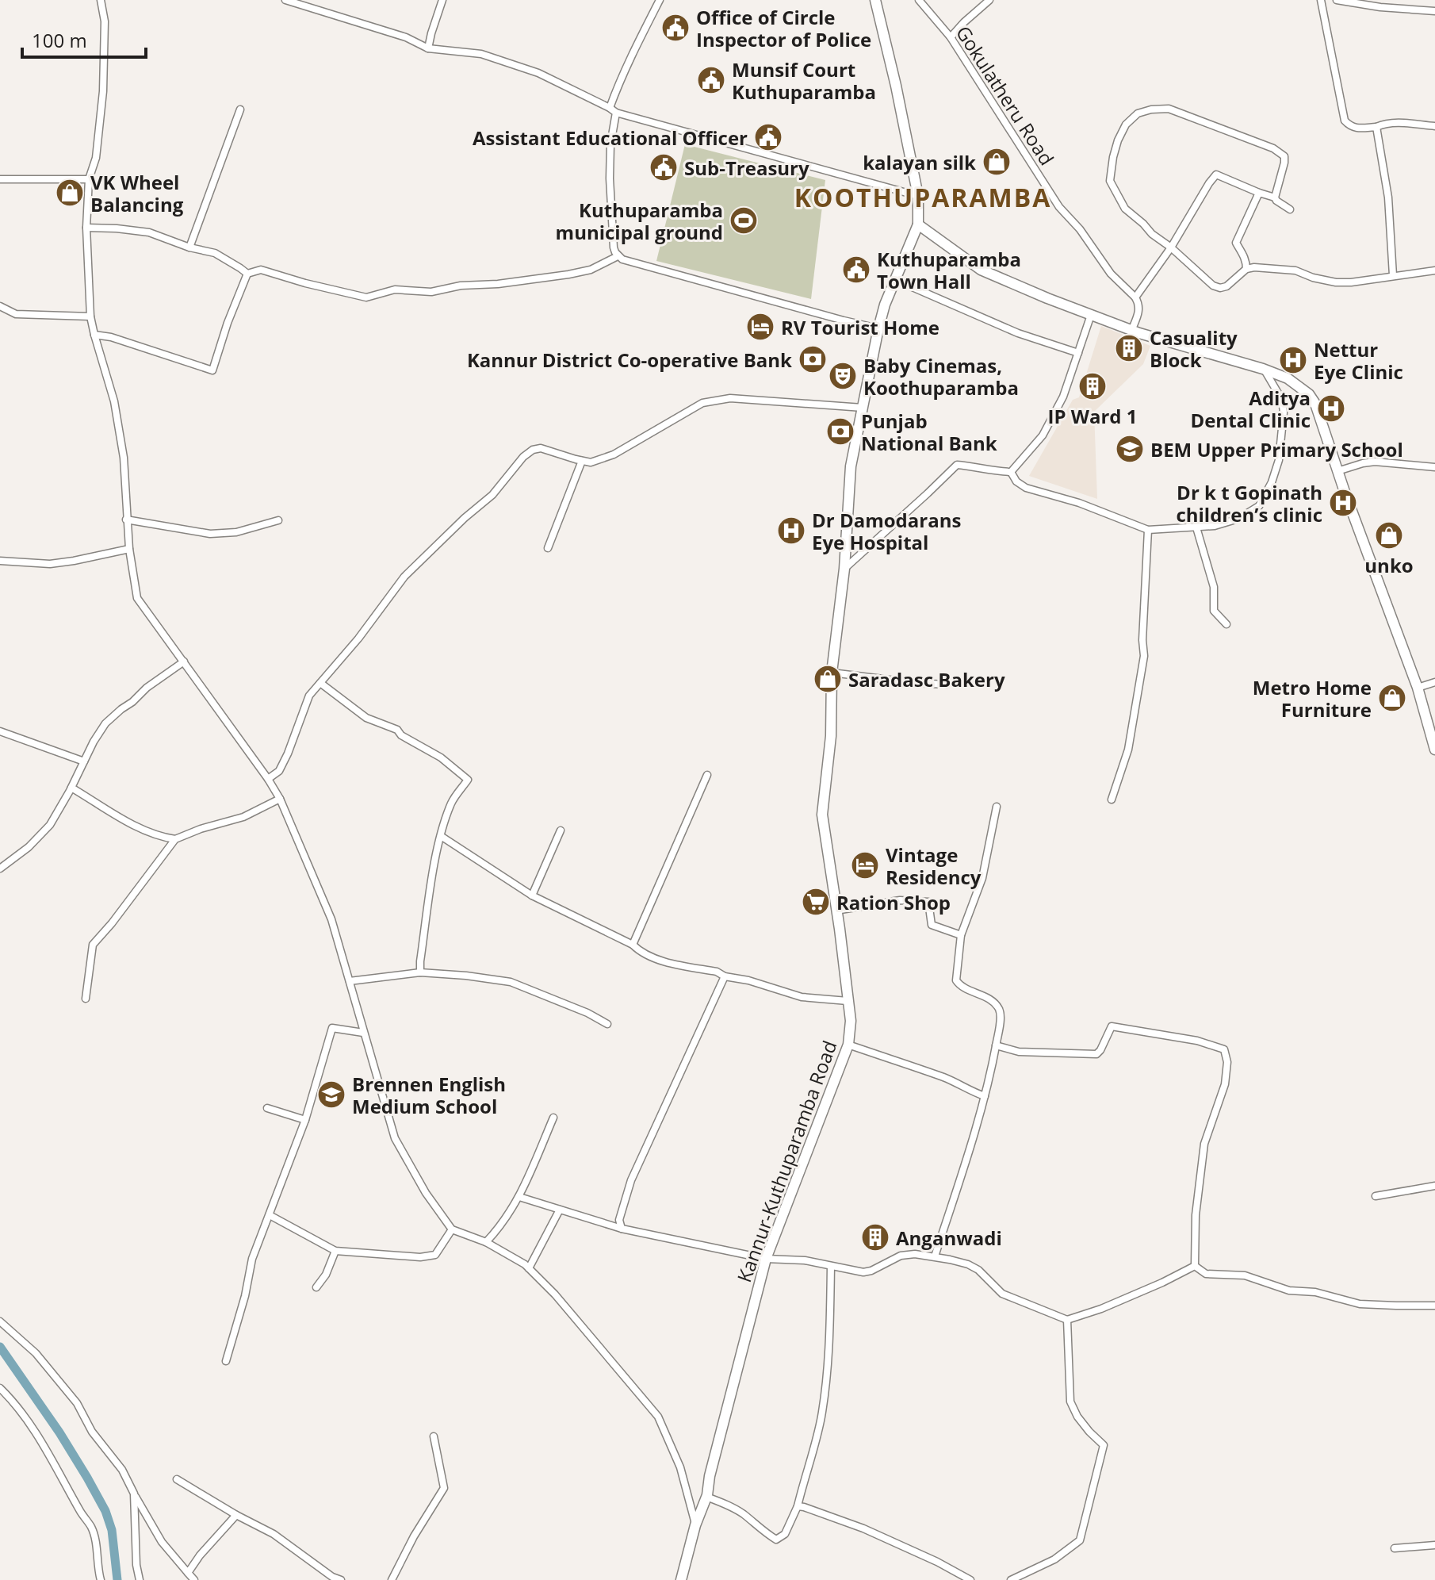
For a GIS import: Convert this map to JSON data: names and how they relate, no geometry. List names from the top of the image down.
{
  "streets": {
    "main road": ["Kannur-Kuthuparamba Road"],
    "street": ["Gokulatheru Road"]
  },
  "districts": ["KOOTHUPARAMBA"],
  "places": {
    "public building": [
      "Office of Circle Inspector of Police",
      "Munsif Court Kuthuparamba",
      "Assistant Educational Officer",
      "Sub-Treasury",
      "Kuthuparamba Town Hall"
    ],
    "shop": [
      "kalayan silk",
      "VK Wheel Balancing",
      "unko",
      "Saradasc Bakery",
      "Metro Home Furniture"
    ],
    "sports": ["Kuthuparamba municipal ground"],
    "hotel": ["RV Tourist Home", "Vintage Residency"],
    "building": ["Casuality Block", "IP Ward 1", "Anganwadi"],
    "bank": ["Kannur District Co-operative Bank", "Punjab National Bank"],
    "hospital": [
      "Nettur Eye Clinic",
      "Aditya Dental Clinic",
      "Dr k t Gopinath children’s clinic",
      "Dr Damodarans Eye Hospital"
    ],
    "theatre": ["Baby Cinemas, Koothuparamba"],
    "school or university": ["BEM Upper Primary School", "Brennen English Medium School"],
    "supermarket": ["Ration Shop"]
  },
  "scale_bar": "100 m"
}
